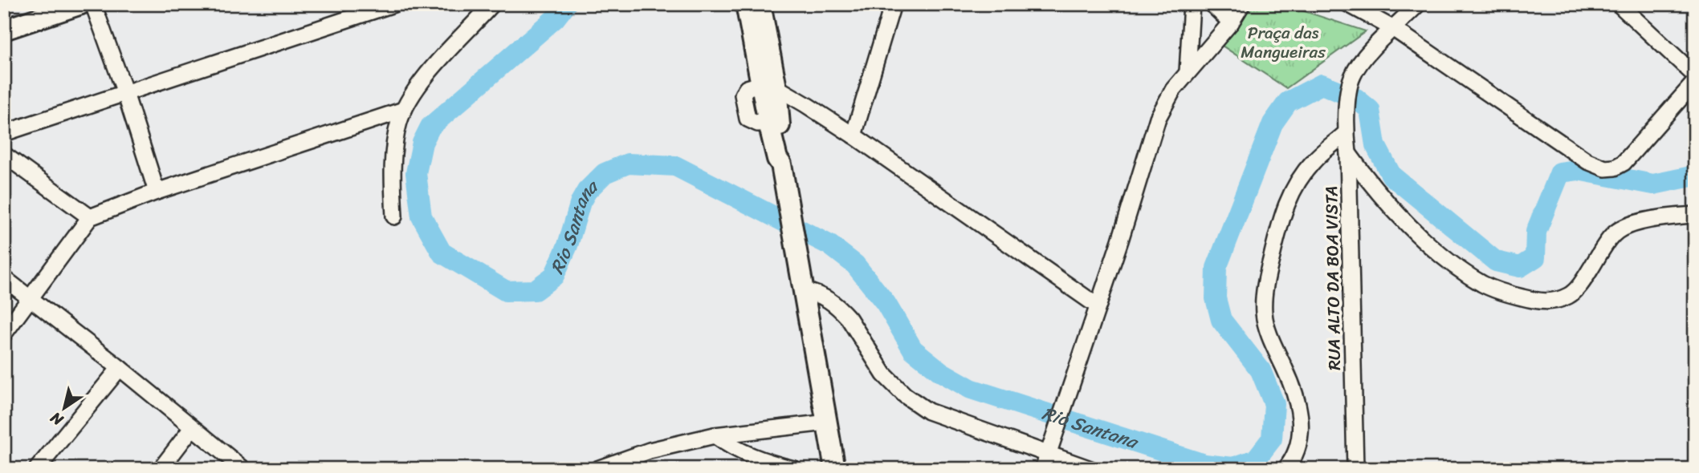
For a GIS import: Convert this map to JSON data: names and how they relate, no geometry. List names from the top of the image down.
{
  "streets": {
    "street": ["RUA ALTO DA BOA VISTA"]
  },
  "water": ["Rio Santana"],
  "parks": ["Praça das Mangueiras"],
  "north": "bottom left"
}
